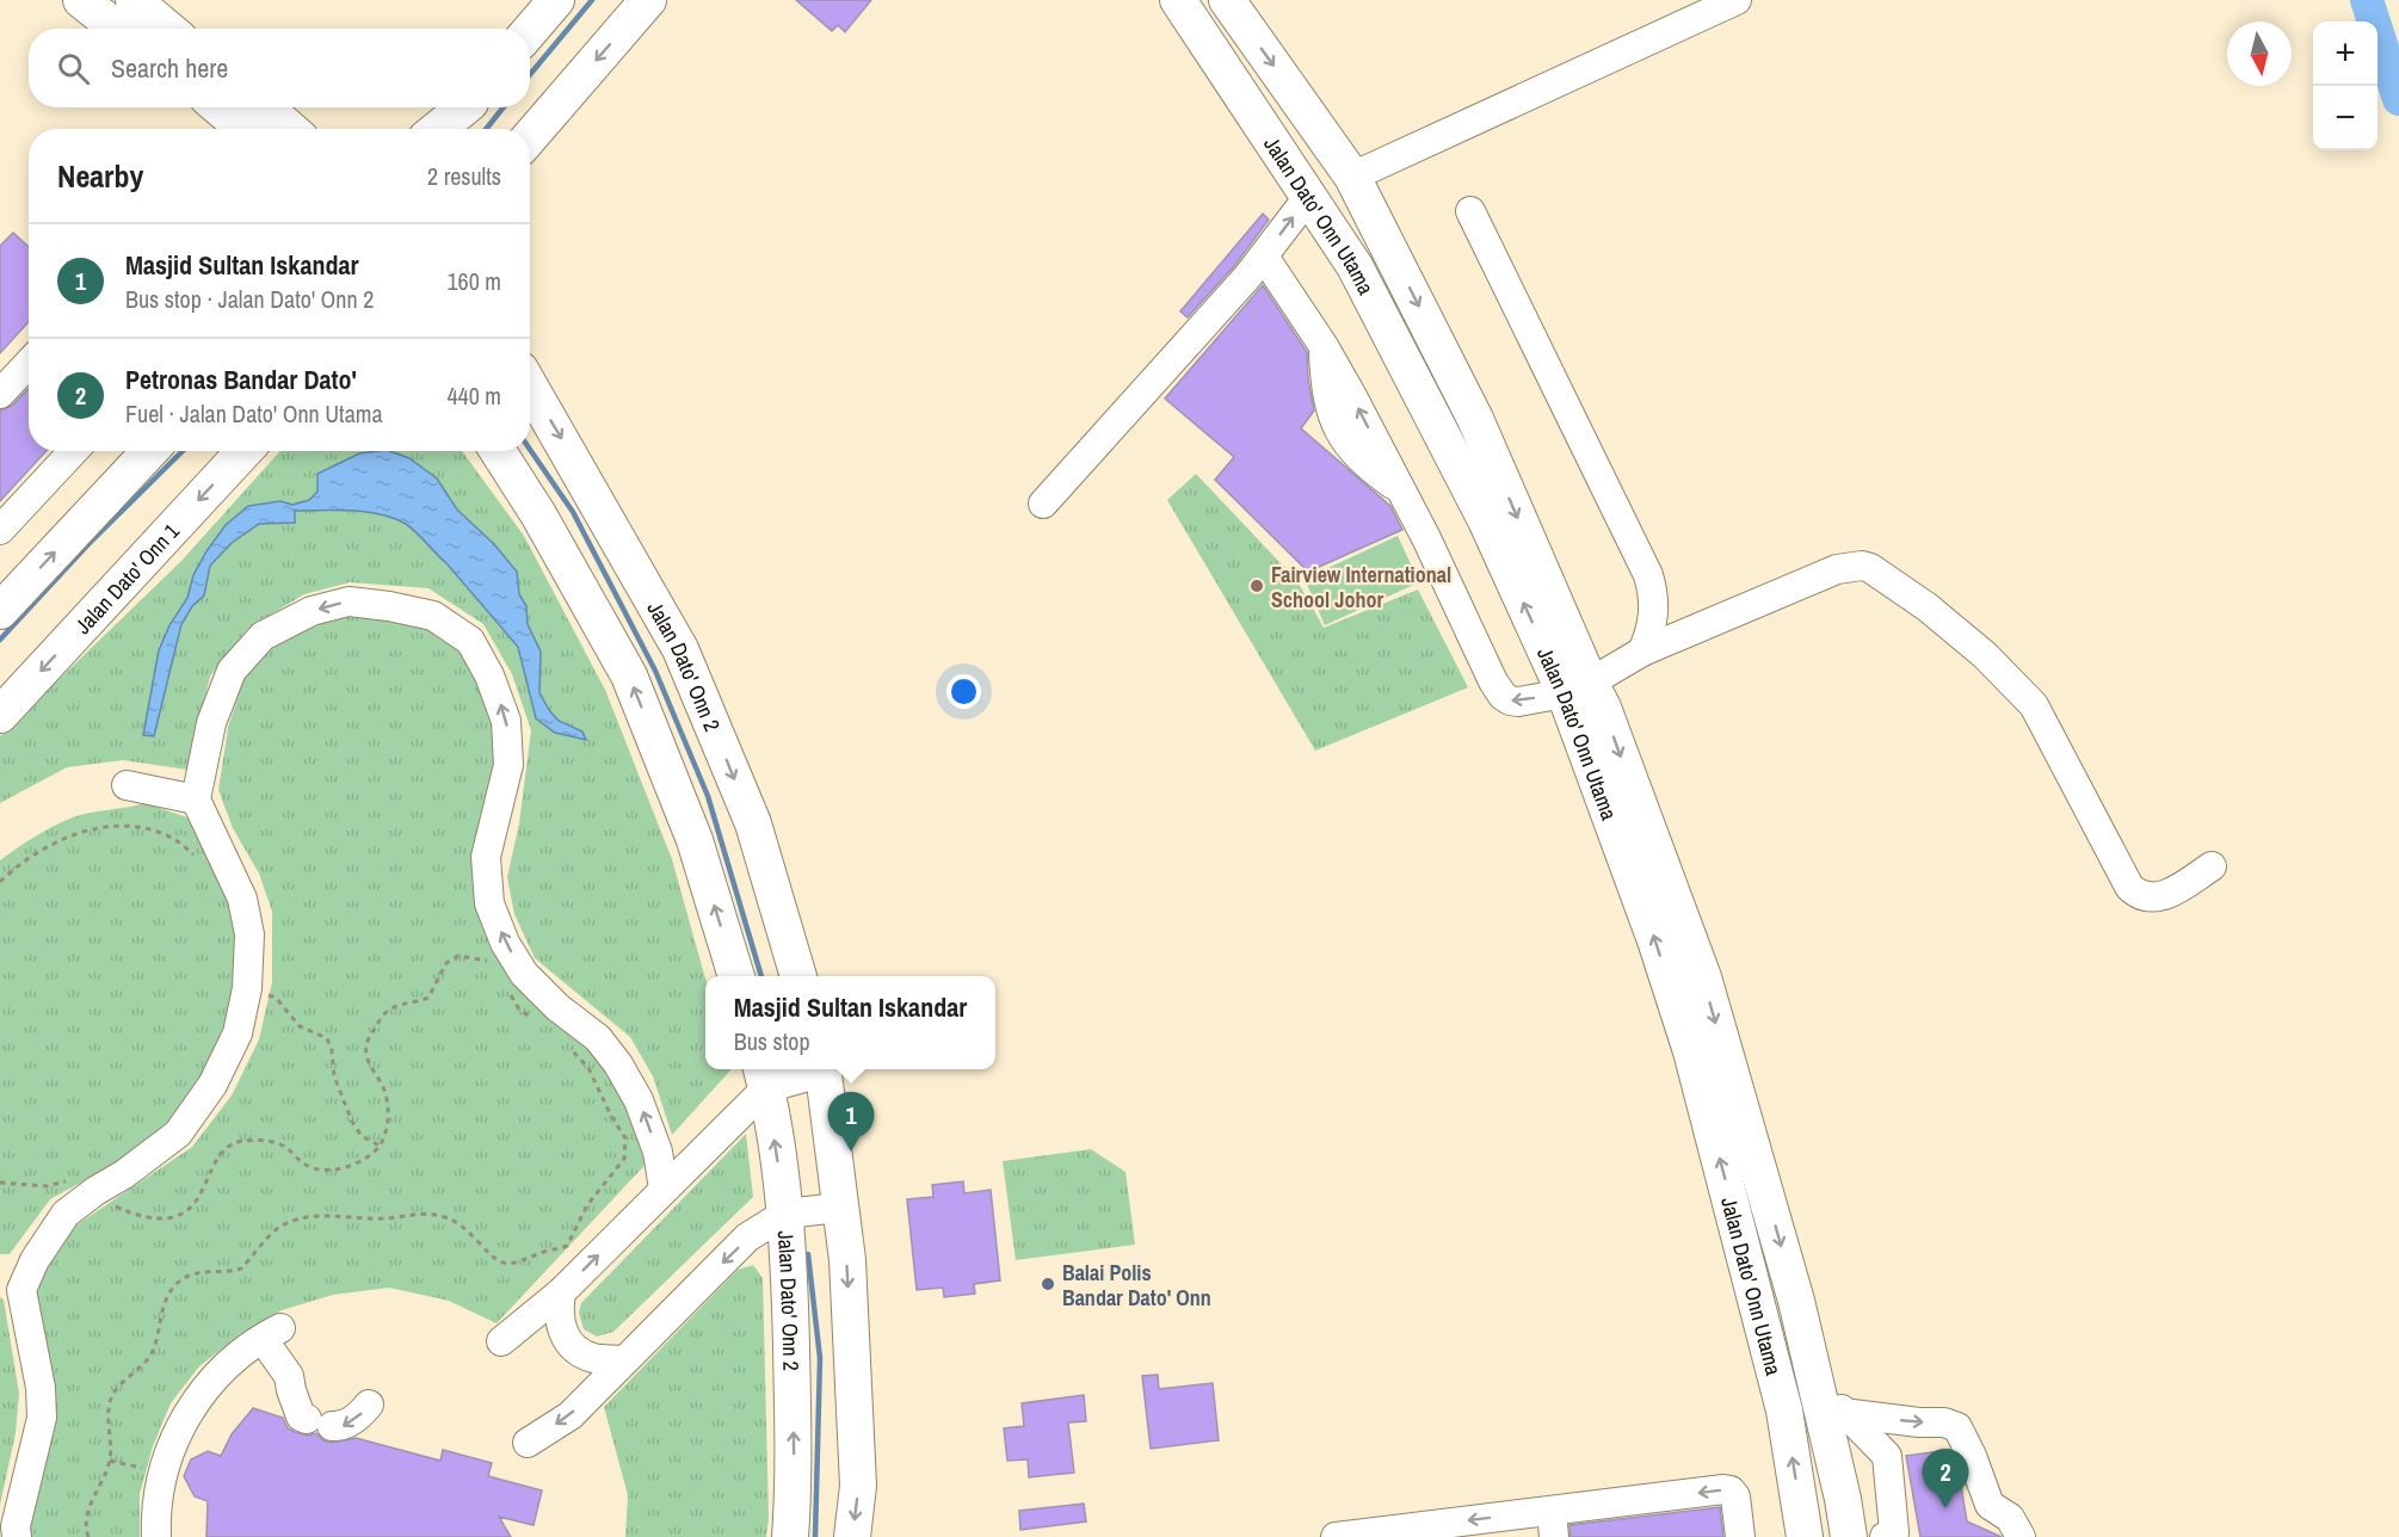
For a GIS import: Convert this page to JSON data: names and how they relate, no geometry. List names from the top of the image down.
{
  "streets": {
    "main road": ["Jalan Dato' Onn Utama", "Jalan Dato' Onn 1", "Jalan Dato' Onn 2"]
  },
  "places": ["Fairview International School Johor", "Balai Polis Bandar Dato' Onn"],
  "north": "bottom",
  "page": {
    "map_buttons": ["+", "−"],
    "search": "Search here",
    "heading": ["Nearby", "2 results"],
    "list": [
      {
        "mark": "1",
        "name": "Masjid Sultan Iskandar",
        "note": "Bus stop · Jalan Dato' Onn 2",
        "value": "160 m"
      },
      {
        "mark": "2",
        "name": "Petronas Bandar Dato'",
        "note": "Fuel · Jalan Dato' Onn Utama",
        "value": "440 m"
      }
    ],
    "popup": ["Masjid Sultan Iskandar", "Bus stop"],
    "pins": ["1", "2"]
  }
}
